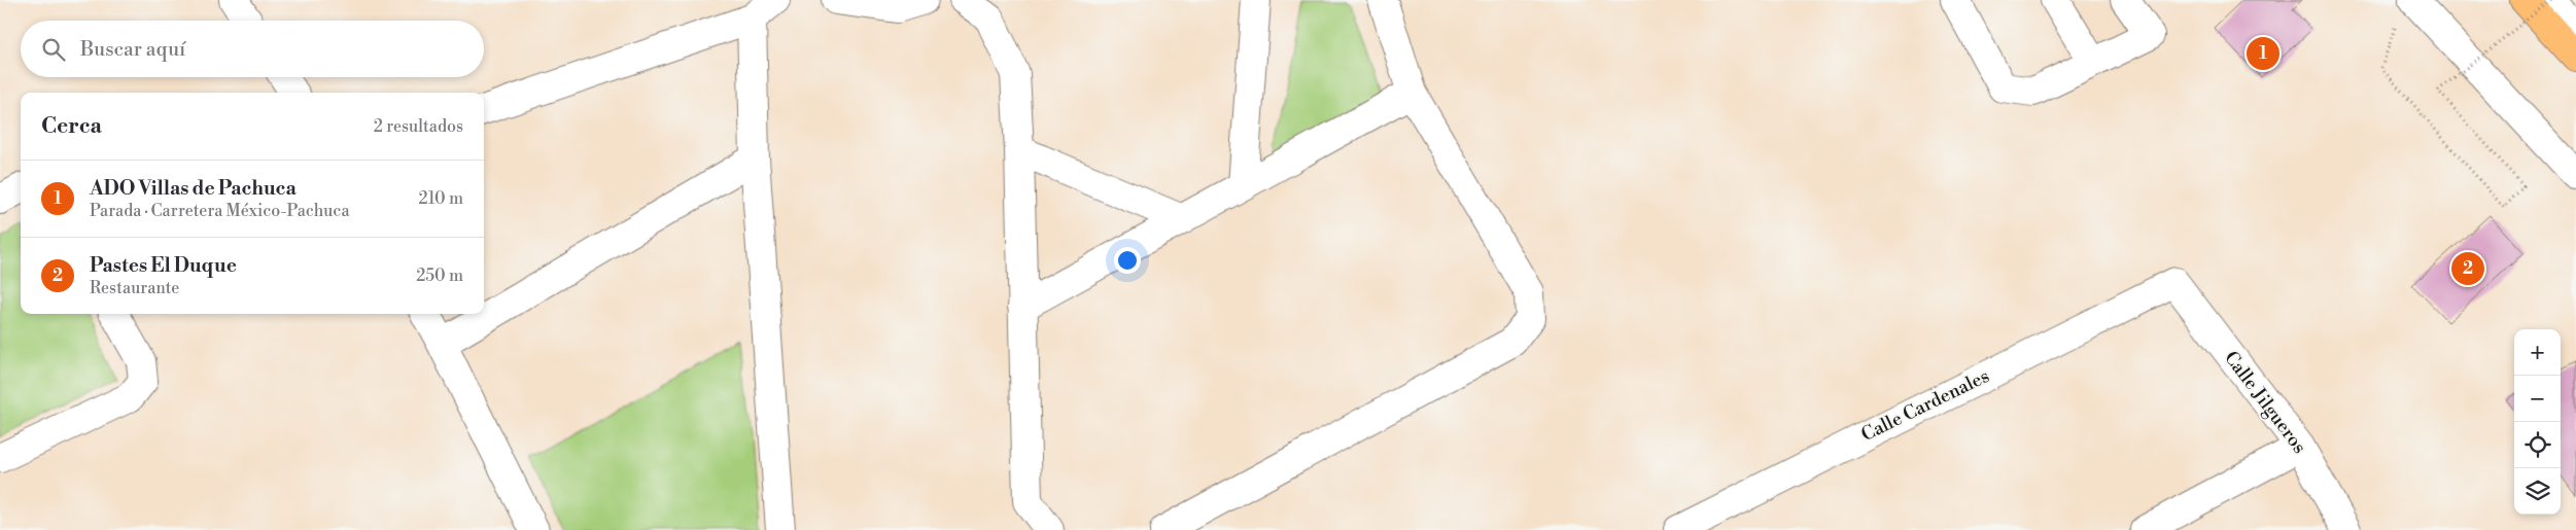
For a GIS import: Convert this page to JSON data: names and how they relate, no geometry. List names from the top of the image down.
{
  "streets": {
    "street": ["Calle Jilgueros", "Calle Cardenales"]
  },
  "crossings": [
    ["Calle Jilgueros", "Calle Cardenales"]
  ],
  "page": {
    "search": "Buscar aquí",
    "pins": ["1", "2"],
    "heading": ["Cerca", "2 resultados"],
    "list": [
      {
        "mark": "1",
        "name": "ADO Villas de Pachuca",
        "note": "Parada · Carretera México-Pachuca",
        "value": "210 m"
      },
      {
        "mark": "2",
        "name": "Pastes El Duque",
        "note": "Restaurante",
        "value": "250 m"
      }
    ],
    "map_buttons": ["+", "−"]
  }
}
